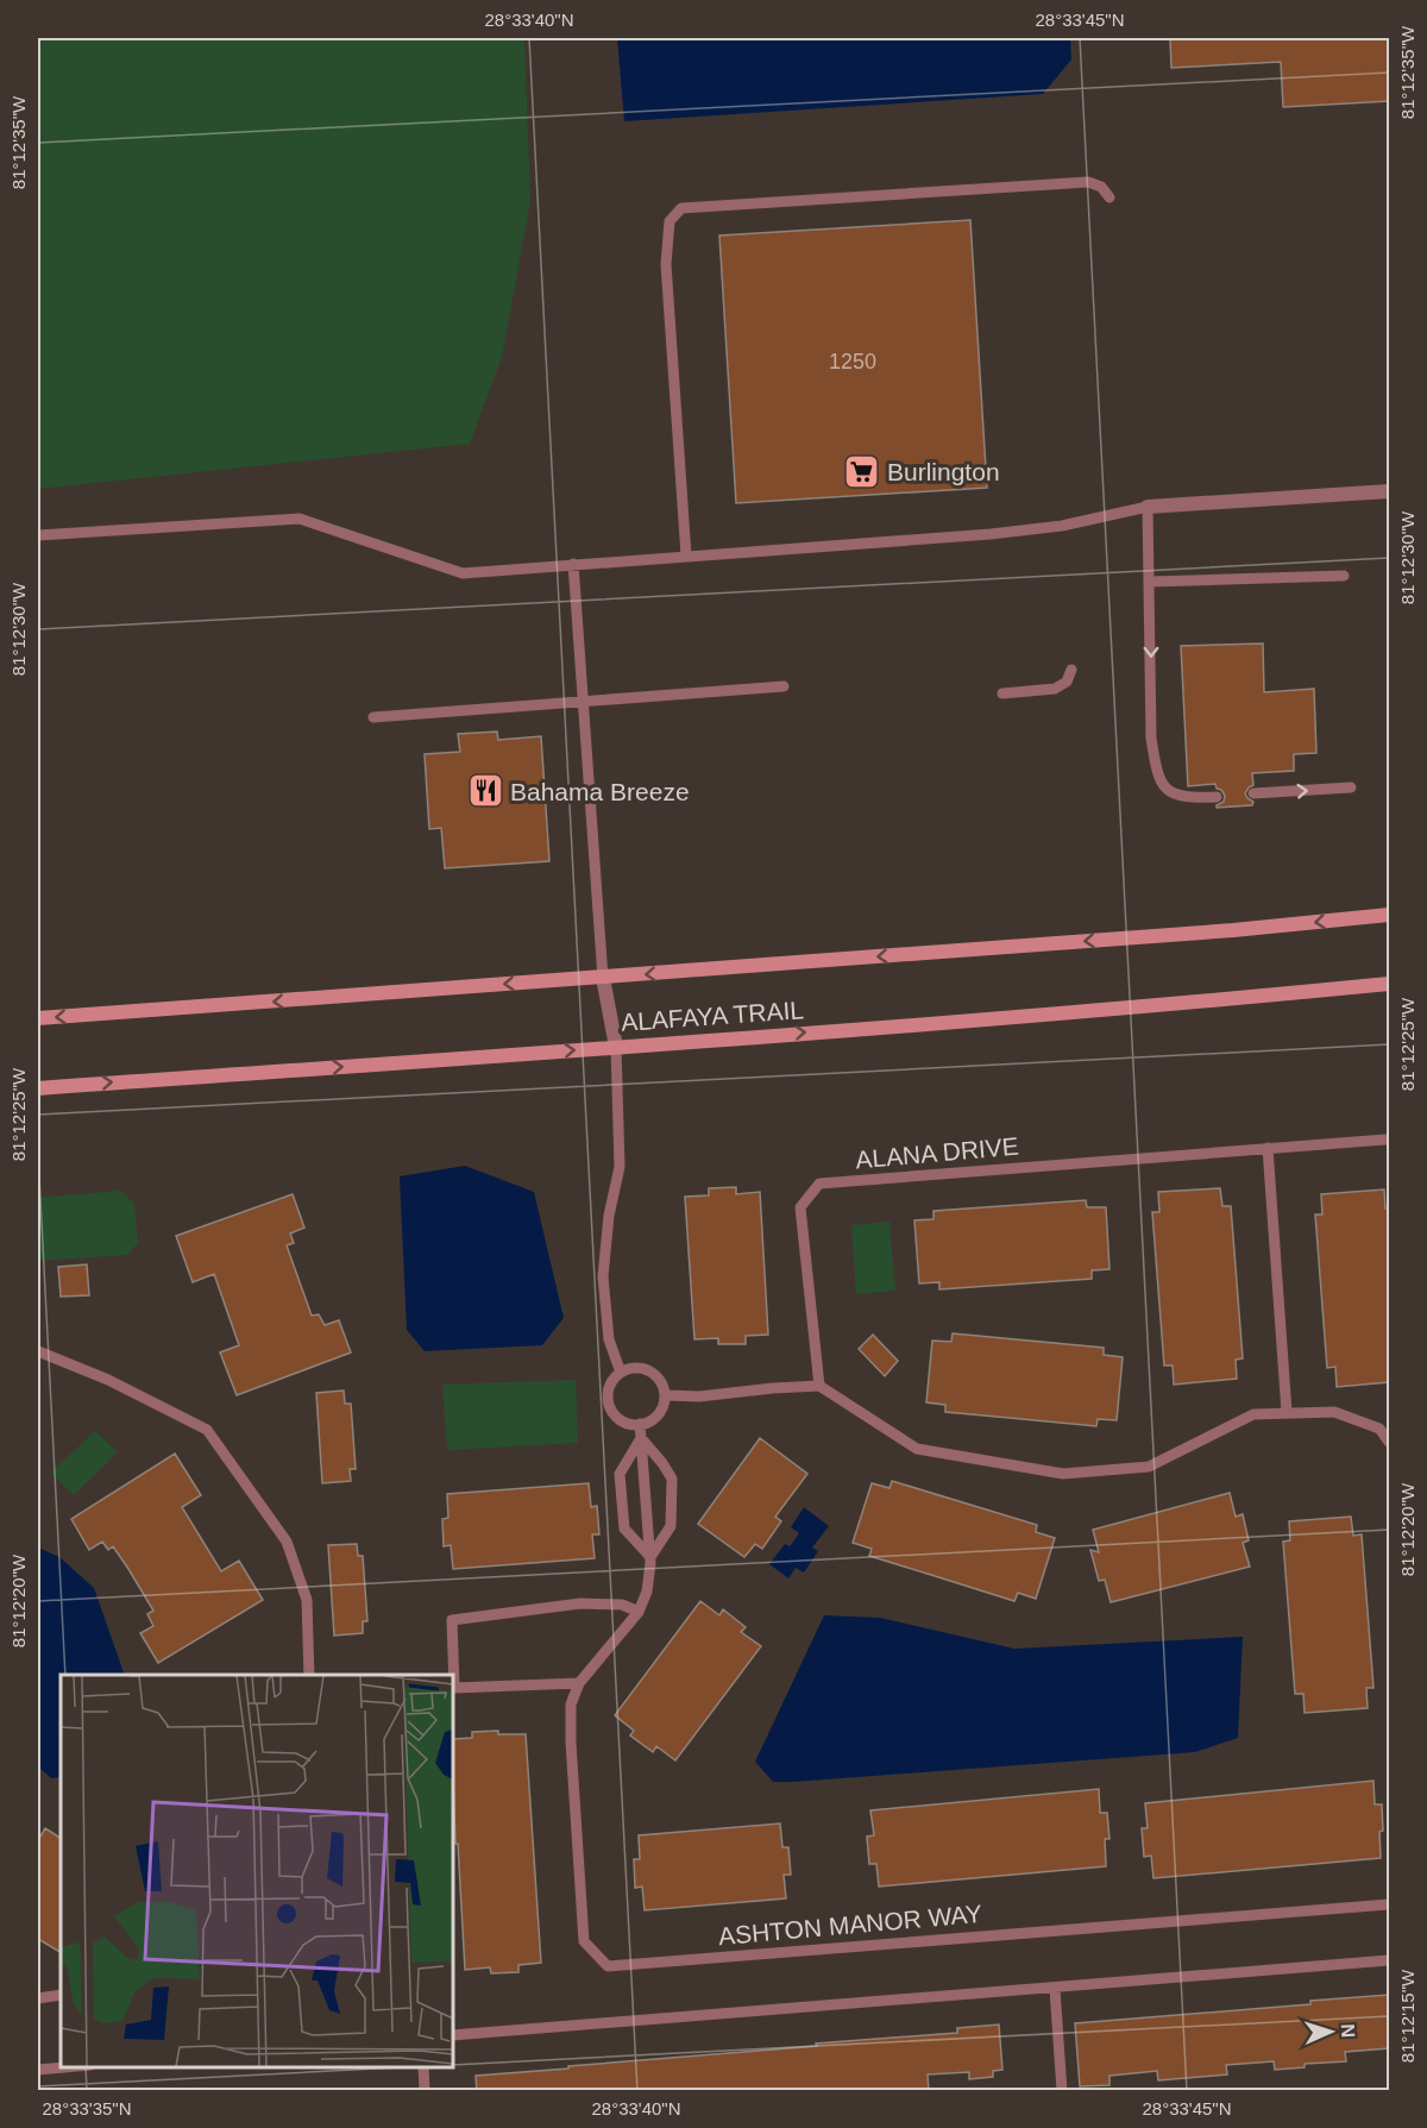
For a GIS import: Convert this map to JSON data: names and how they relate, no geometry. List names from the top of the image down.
{
  "streets": {
    "main road": ["ALAFAYA TRAIL"],
    "lane": ["ALANA DRIVE", "ASHTON MANOR WAY"]
  },
  "places": {
    "supermarket": ["Burlington"],
    "restaurant": ["Bahama Breeze"]
  },
  "house_numbers": ["1250"],
  "north": "right",
  "coordinates": [
    "28°33'40\"N",
    "28°33'45\"N",
    "81°12'35\"W",
    "81°12'30\"W",
    "81°12'25\"W",
    "81°12'20\"W",
    "81°12'15\"W",
    "28°33'35\"N"
  ]
}
